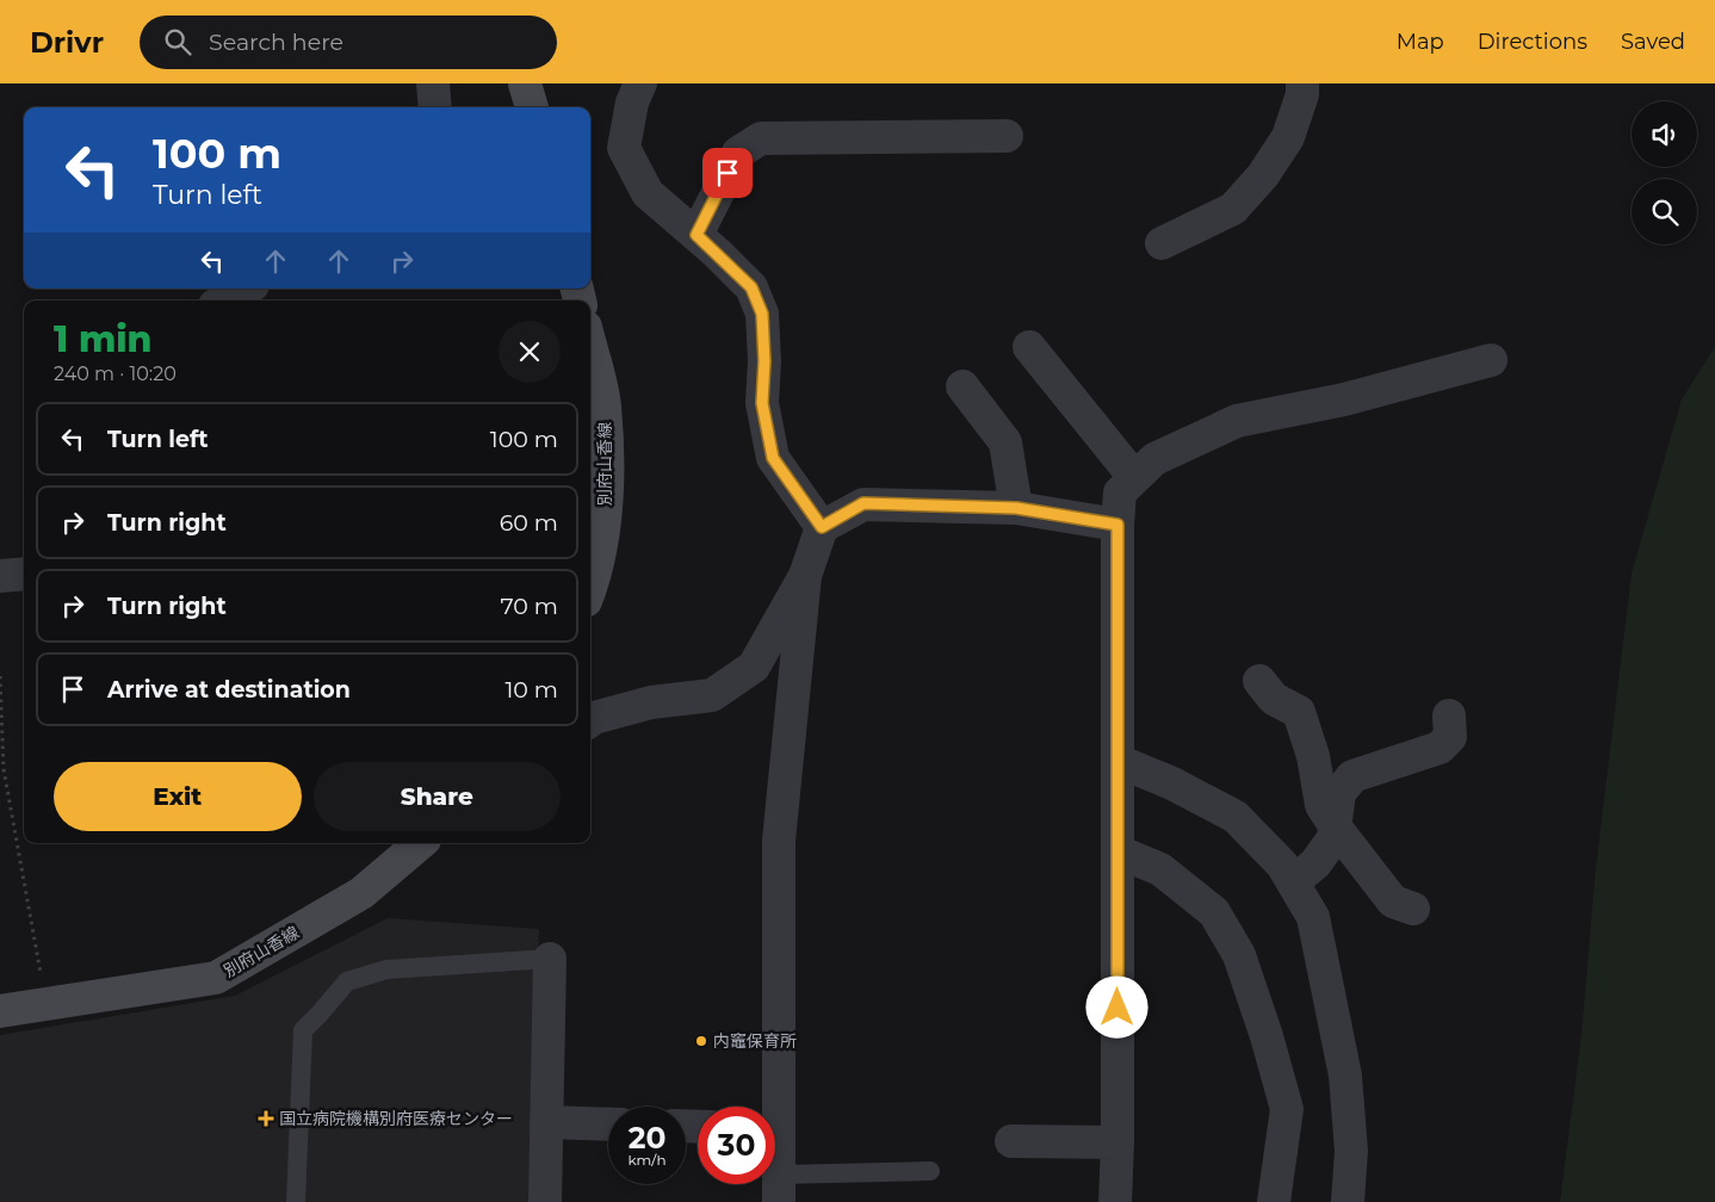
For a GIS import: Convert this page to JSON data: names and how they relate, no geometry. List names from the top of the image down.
{
  "streets": {
    "main road": ["別府山香線"]
  },
  "places": {
    "other": ["内竈保育所"],
    "health": ["国立病院機構別府医療センター"]
  },
  "page": {
    "header": "Drivr",
    "search": "Search here",
    "nav": ["Map", "Directions", "Saved"],
    "turn": ["100 m", "Turn left"],
    "heading": ["1 min", "240 m · 10:20"],
    "list": [
      {
        "name": "Turn left",
        "value": "100 m"
      },
      {
        "name": "Turn right",
        "value": "60 m"
      },
      {
        "name": "Turn right",
        "value": "70 m"
      },
      {
        "name": "Arrive at destination",
        "value": "10 m"
      }
    ],
    "buttons": ["Exit", "Share"],
    "speed": "20 km/h",
    "limit": "30"
  }
}
